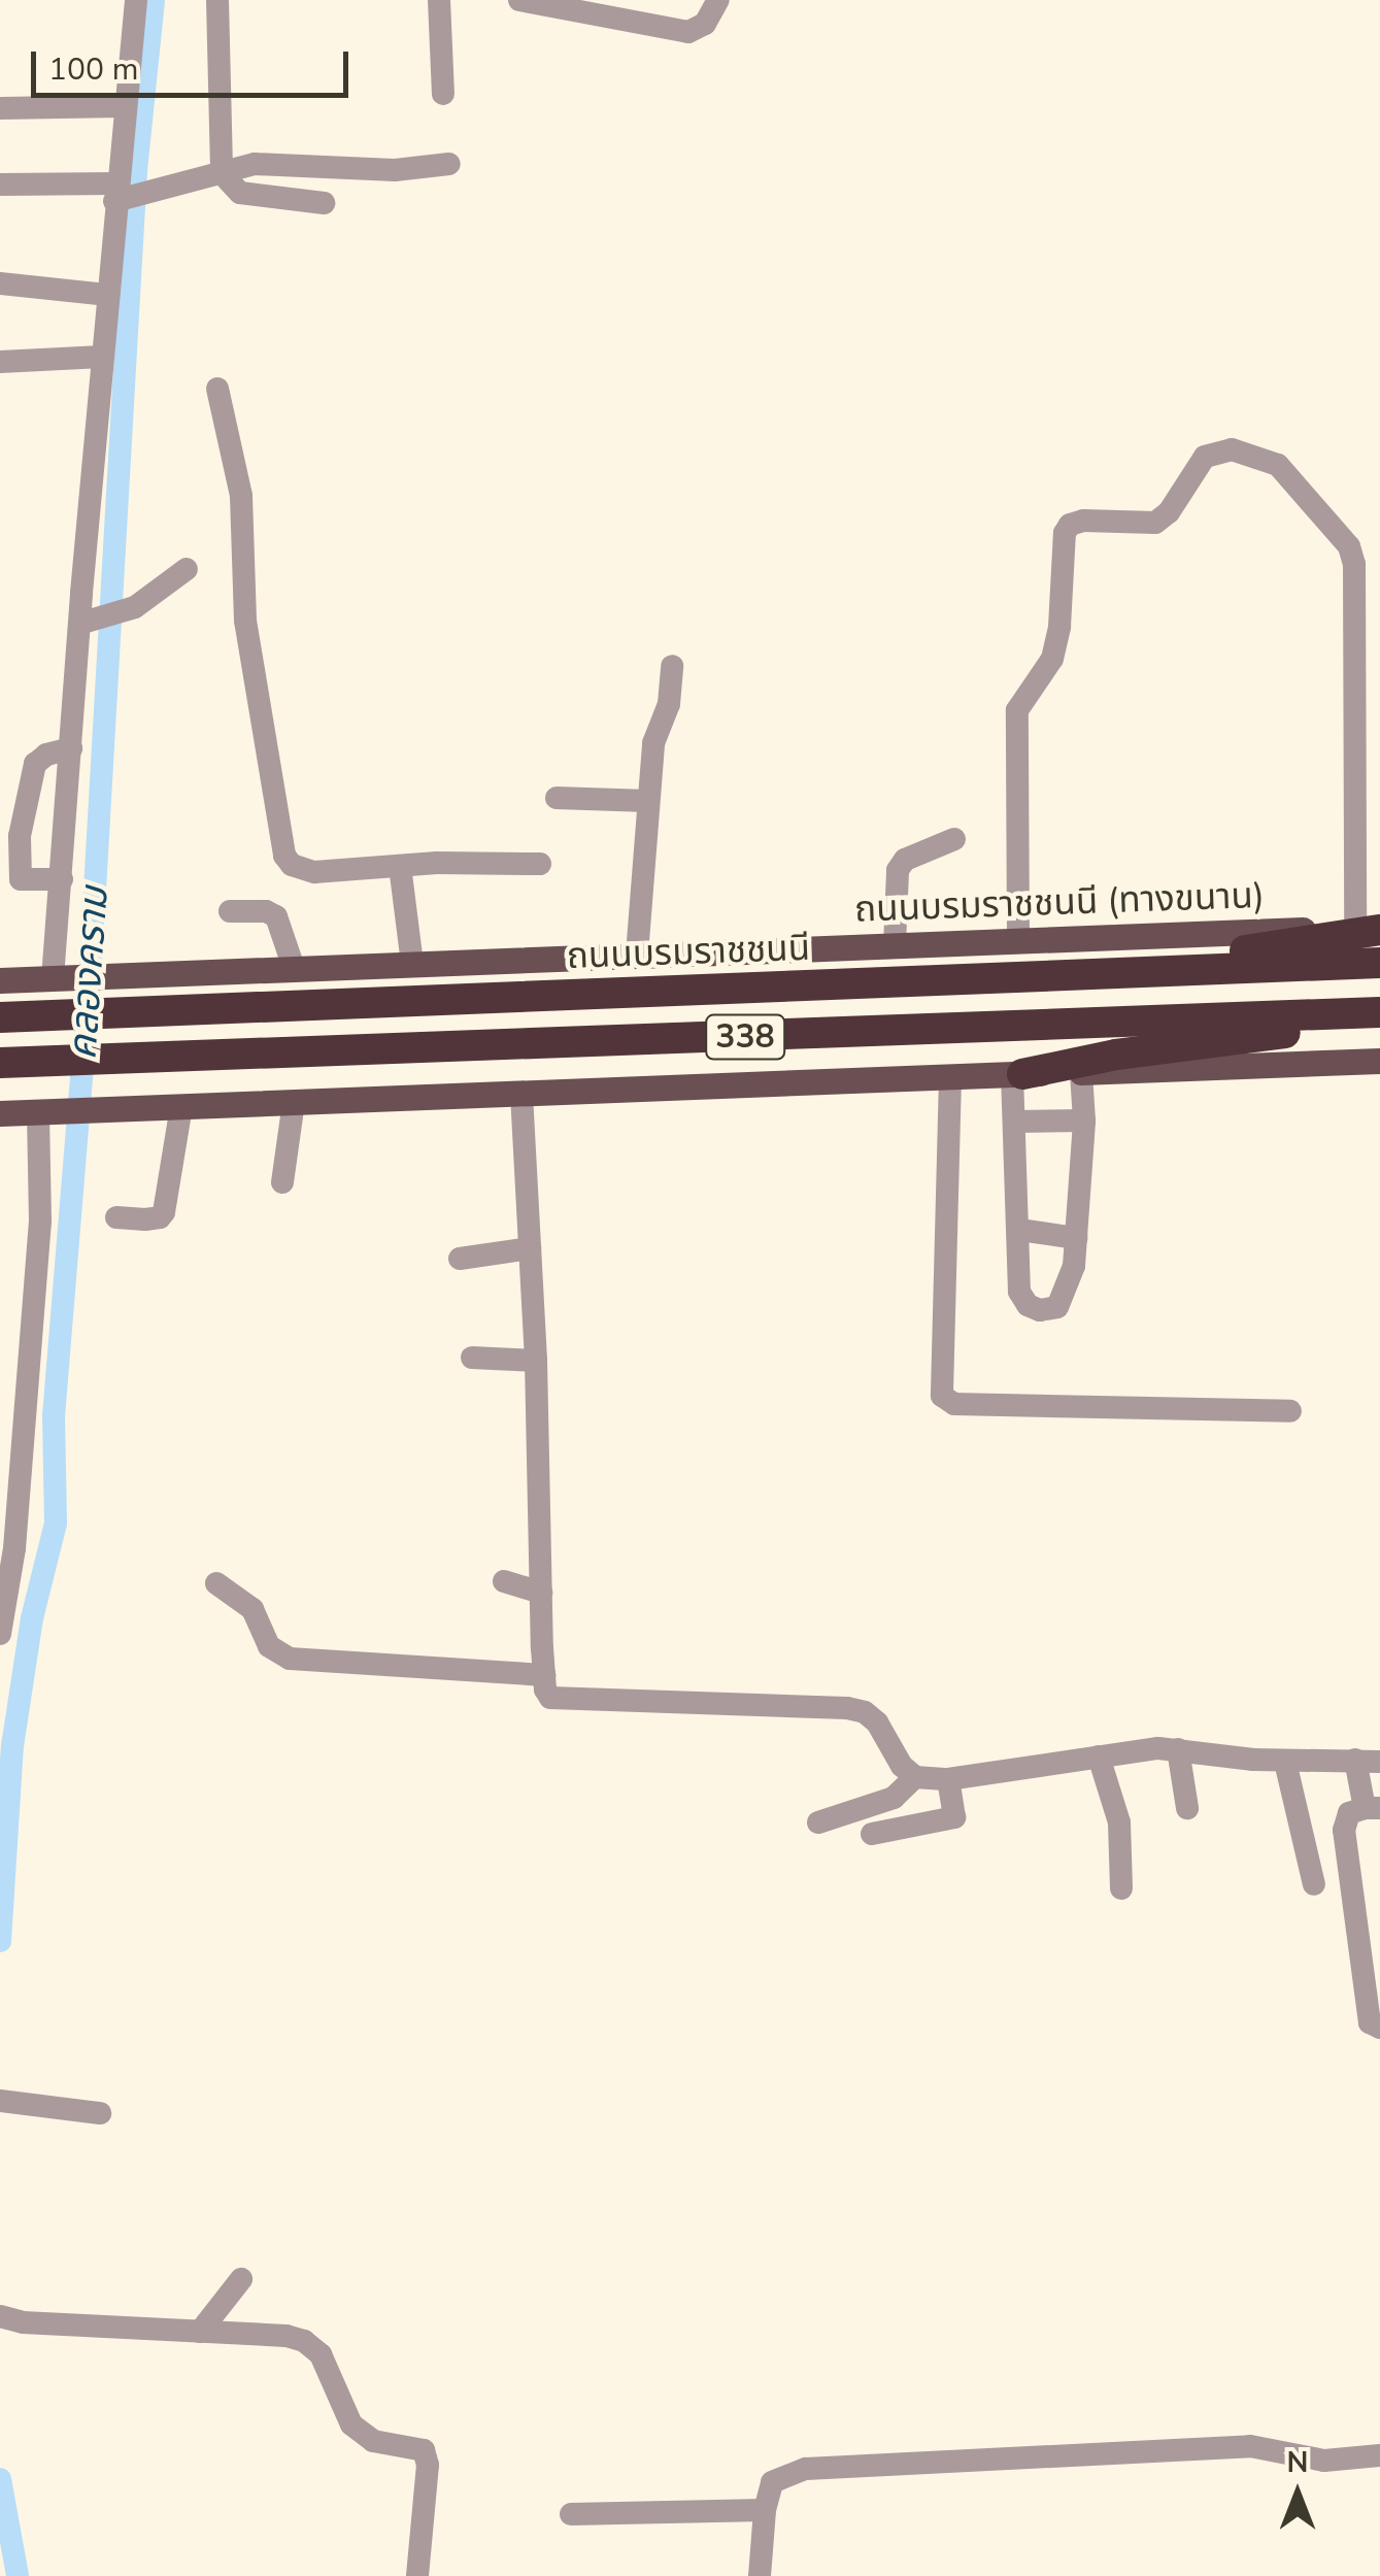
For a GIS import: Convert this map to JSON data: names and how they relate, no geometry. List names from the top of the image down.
{
  "streets": {
    "highway": ["ถนนบรมราชชนนี", "338"],
    "main road": ["ถนนบรมราชชนนี (ทางขนาน)"]
  },
  "water": ["คลองคราม"],
  "scale_bar": "100 m",
  "north": "top"
}
